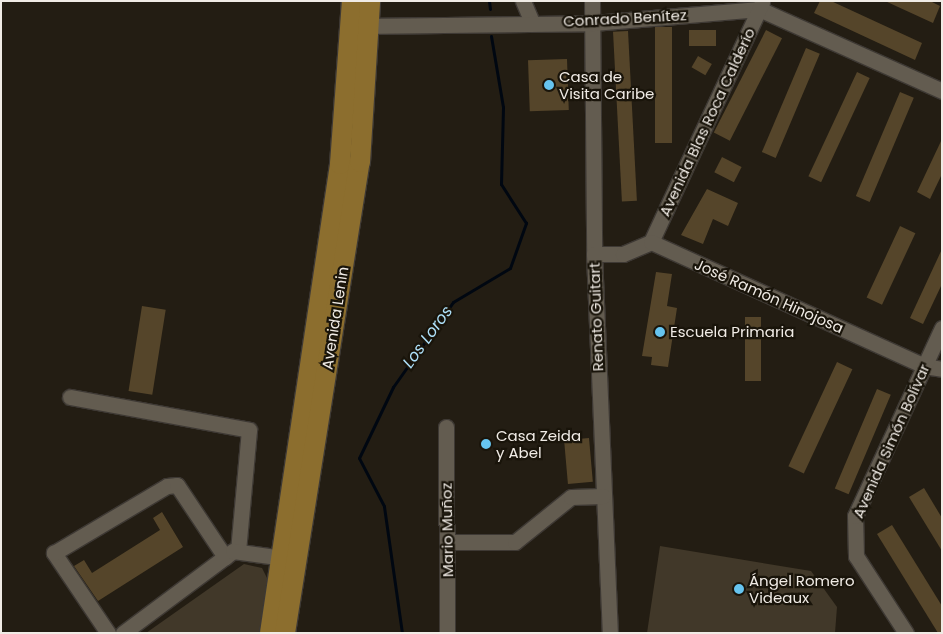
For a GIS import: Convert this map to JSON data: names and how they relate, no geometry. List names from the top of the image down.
{
  "streets": {
    "main road": ["Avenida Lenin"],
    "street": [
      "Conrado Benítez",
      "Avenida Blas Roca Calderío",
      "José Ramón Hinojosa",
      "Renato Guitart",
      "Avenida Simón Bolívar",
      "Mario Muñoz"
    ]
  },
  "crossings": [
    ["Conrado Benítez", "Avenida Blas Roca Calderío"],
    ["Conrado Benítez", "Renato Guitart"],
    ["Conrado Benítez", "Avenida Lenin"],
    ["Avenida Blas Roca Calderío", "José Ramón Hinojosa"],
    ["José Ramón Hinojosa", "Avenida Simón Bolívar"]
  ],
  "water": ["Los Loros"],
  "places": [
    "Casa de Visita Caribe",
    "Escuela Primaria",
    "Casa Zeida y Abel",
    "Ángel Romero Videaux"
  ]
}
